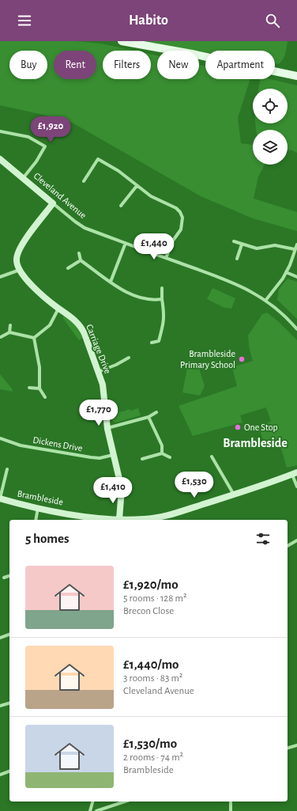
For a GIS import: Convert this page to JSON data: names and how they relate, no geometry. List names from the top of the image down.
{
  "streets": {
    "street": [
      "Cleveland Avenue",
      "Carriage Drive",
      "Dickens Drive",
      "Brambleside"
    ]
  },
  "crossings": [
    ["Cleveland Avenue", "Carriage Drive"],
    ["Carriage Drive", "Dickens Drive"],
    ["Carriage Drive", "Brambleside"]
  ],
  "districts": ["Brambleside"],
  "places": ["Brambleside Primary School", "One Stop"],
  "page": {
    "header": "Habito",
    "chip": [
      "Buy",
      "Rent",
      "Filters",
      "New",
      "Apartment"
    ],
    "price": [
      "£1,920",
      "£1,440",
      "£1,770",
      "£1,530",
      "£1,410"
    ],
    "heading": "5 homes",
    "list": [
      {
        "name": "£1,920/mo",
        "note": "5 rooms · 128 m² · Brecon Close"
      },
      {
        "name": "£1,440/mo",
        "note": "3 rooms · 83 m² · Cleveland Avenue"
      },
      {
        "name": "£1,530/mo",
        "note": "2 rooms · 74 m² · Brambleside"
      }
    ]
  }
}
